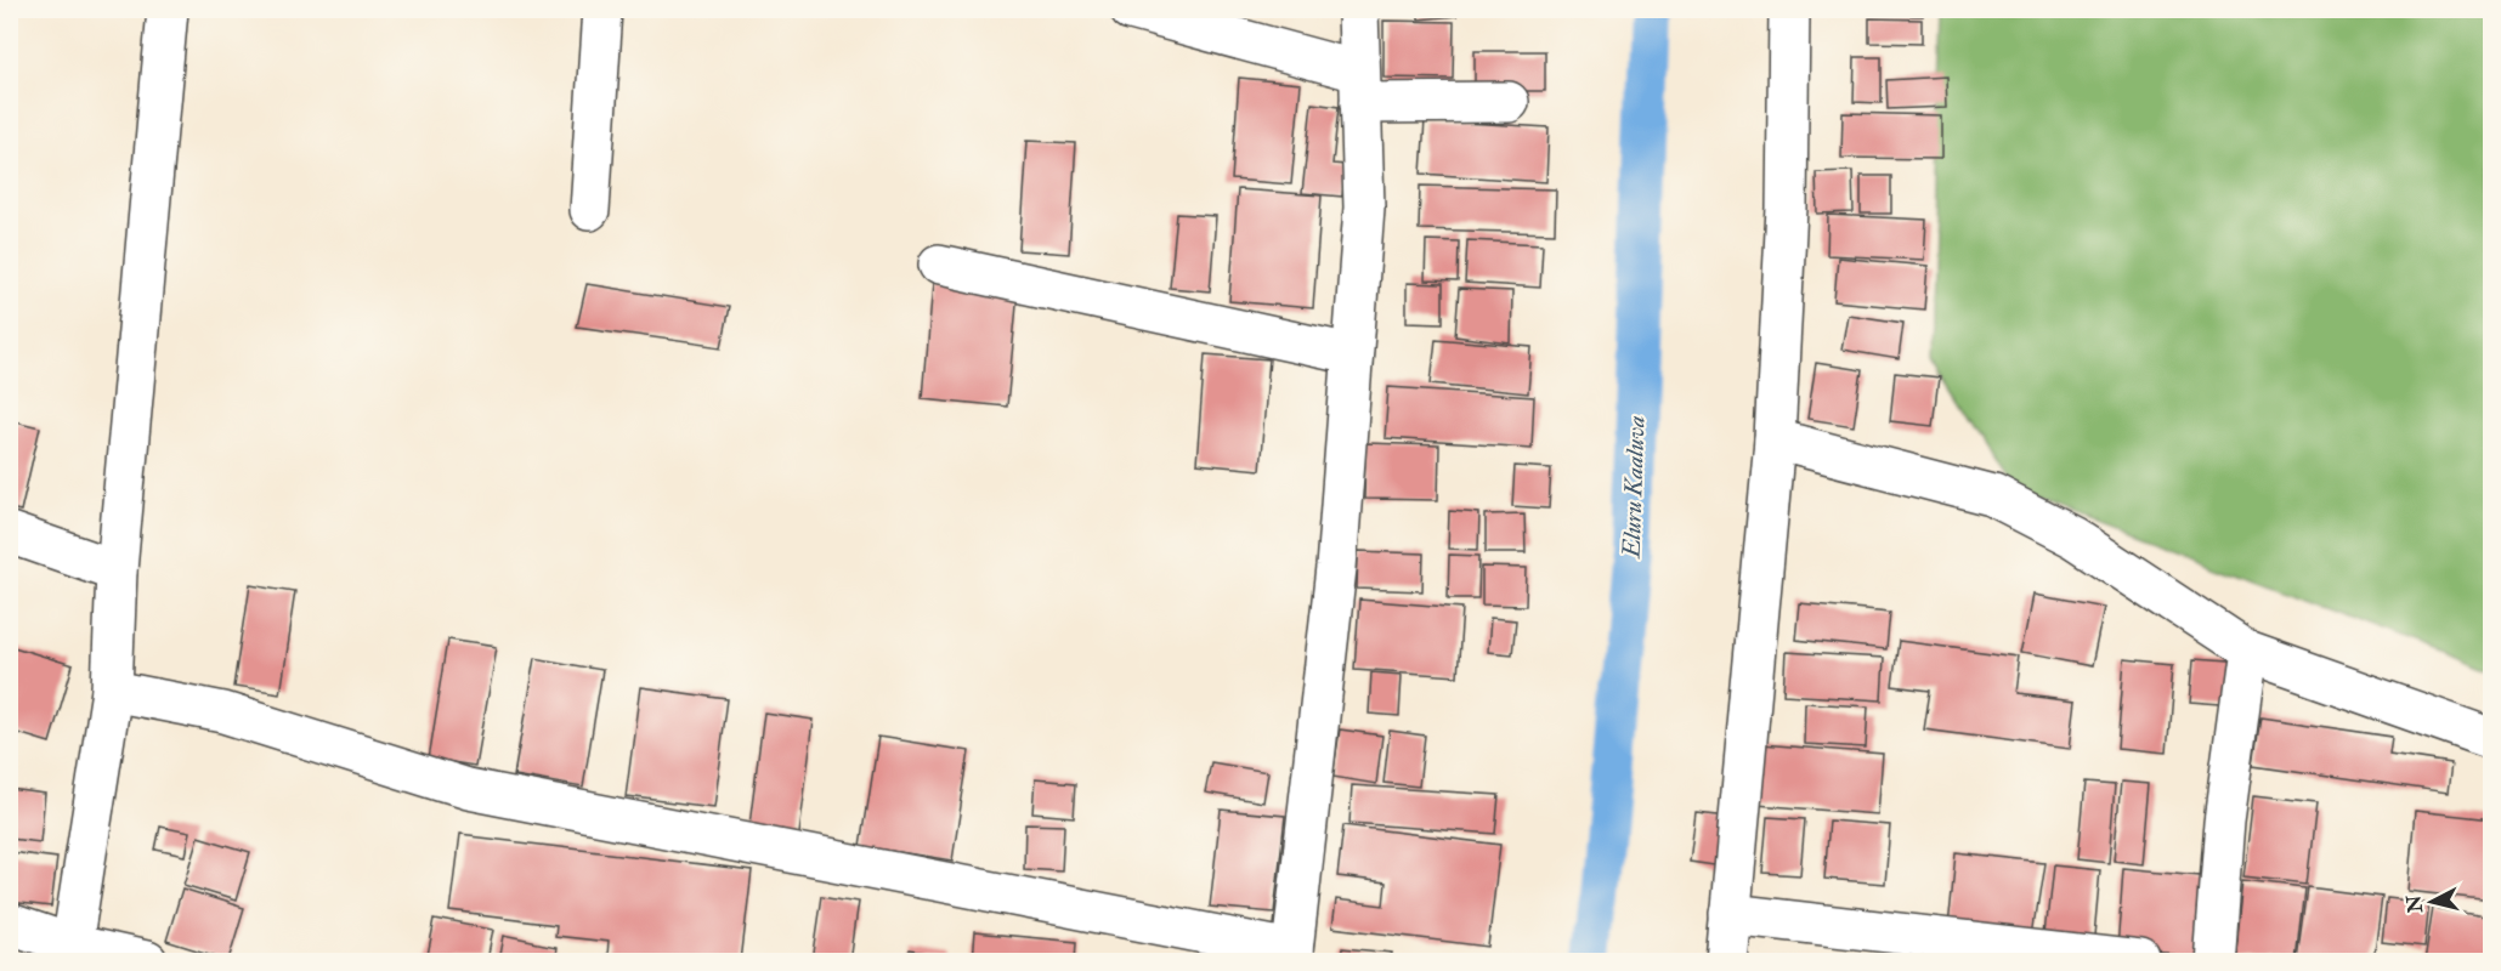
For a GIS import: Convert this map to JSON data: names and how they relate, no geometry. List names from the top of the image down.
{
  "water": ["Eluru Kaaluva"],
  "north": "left"
}
